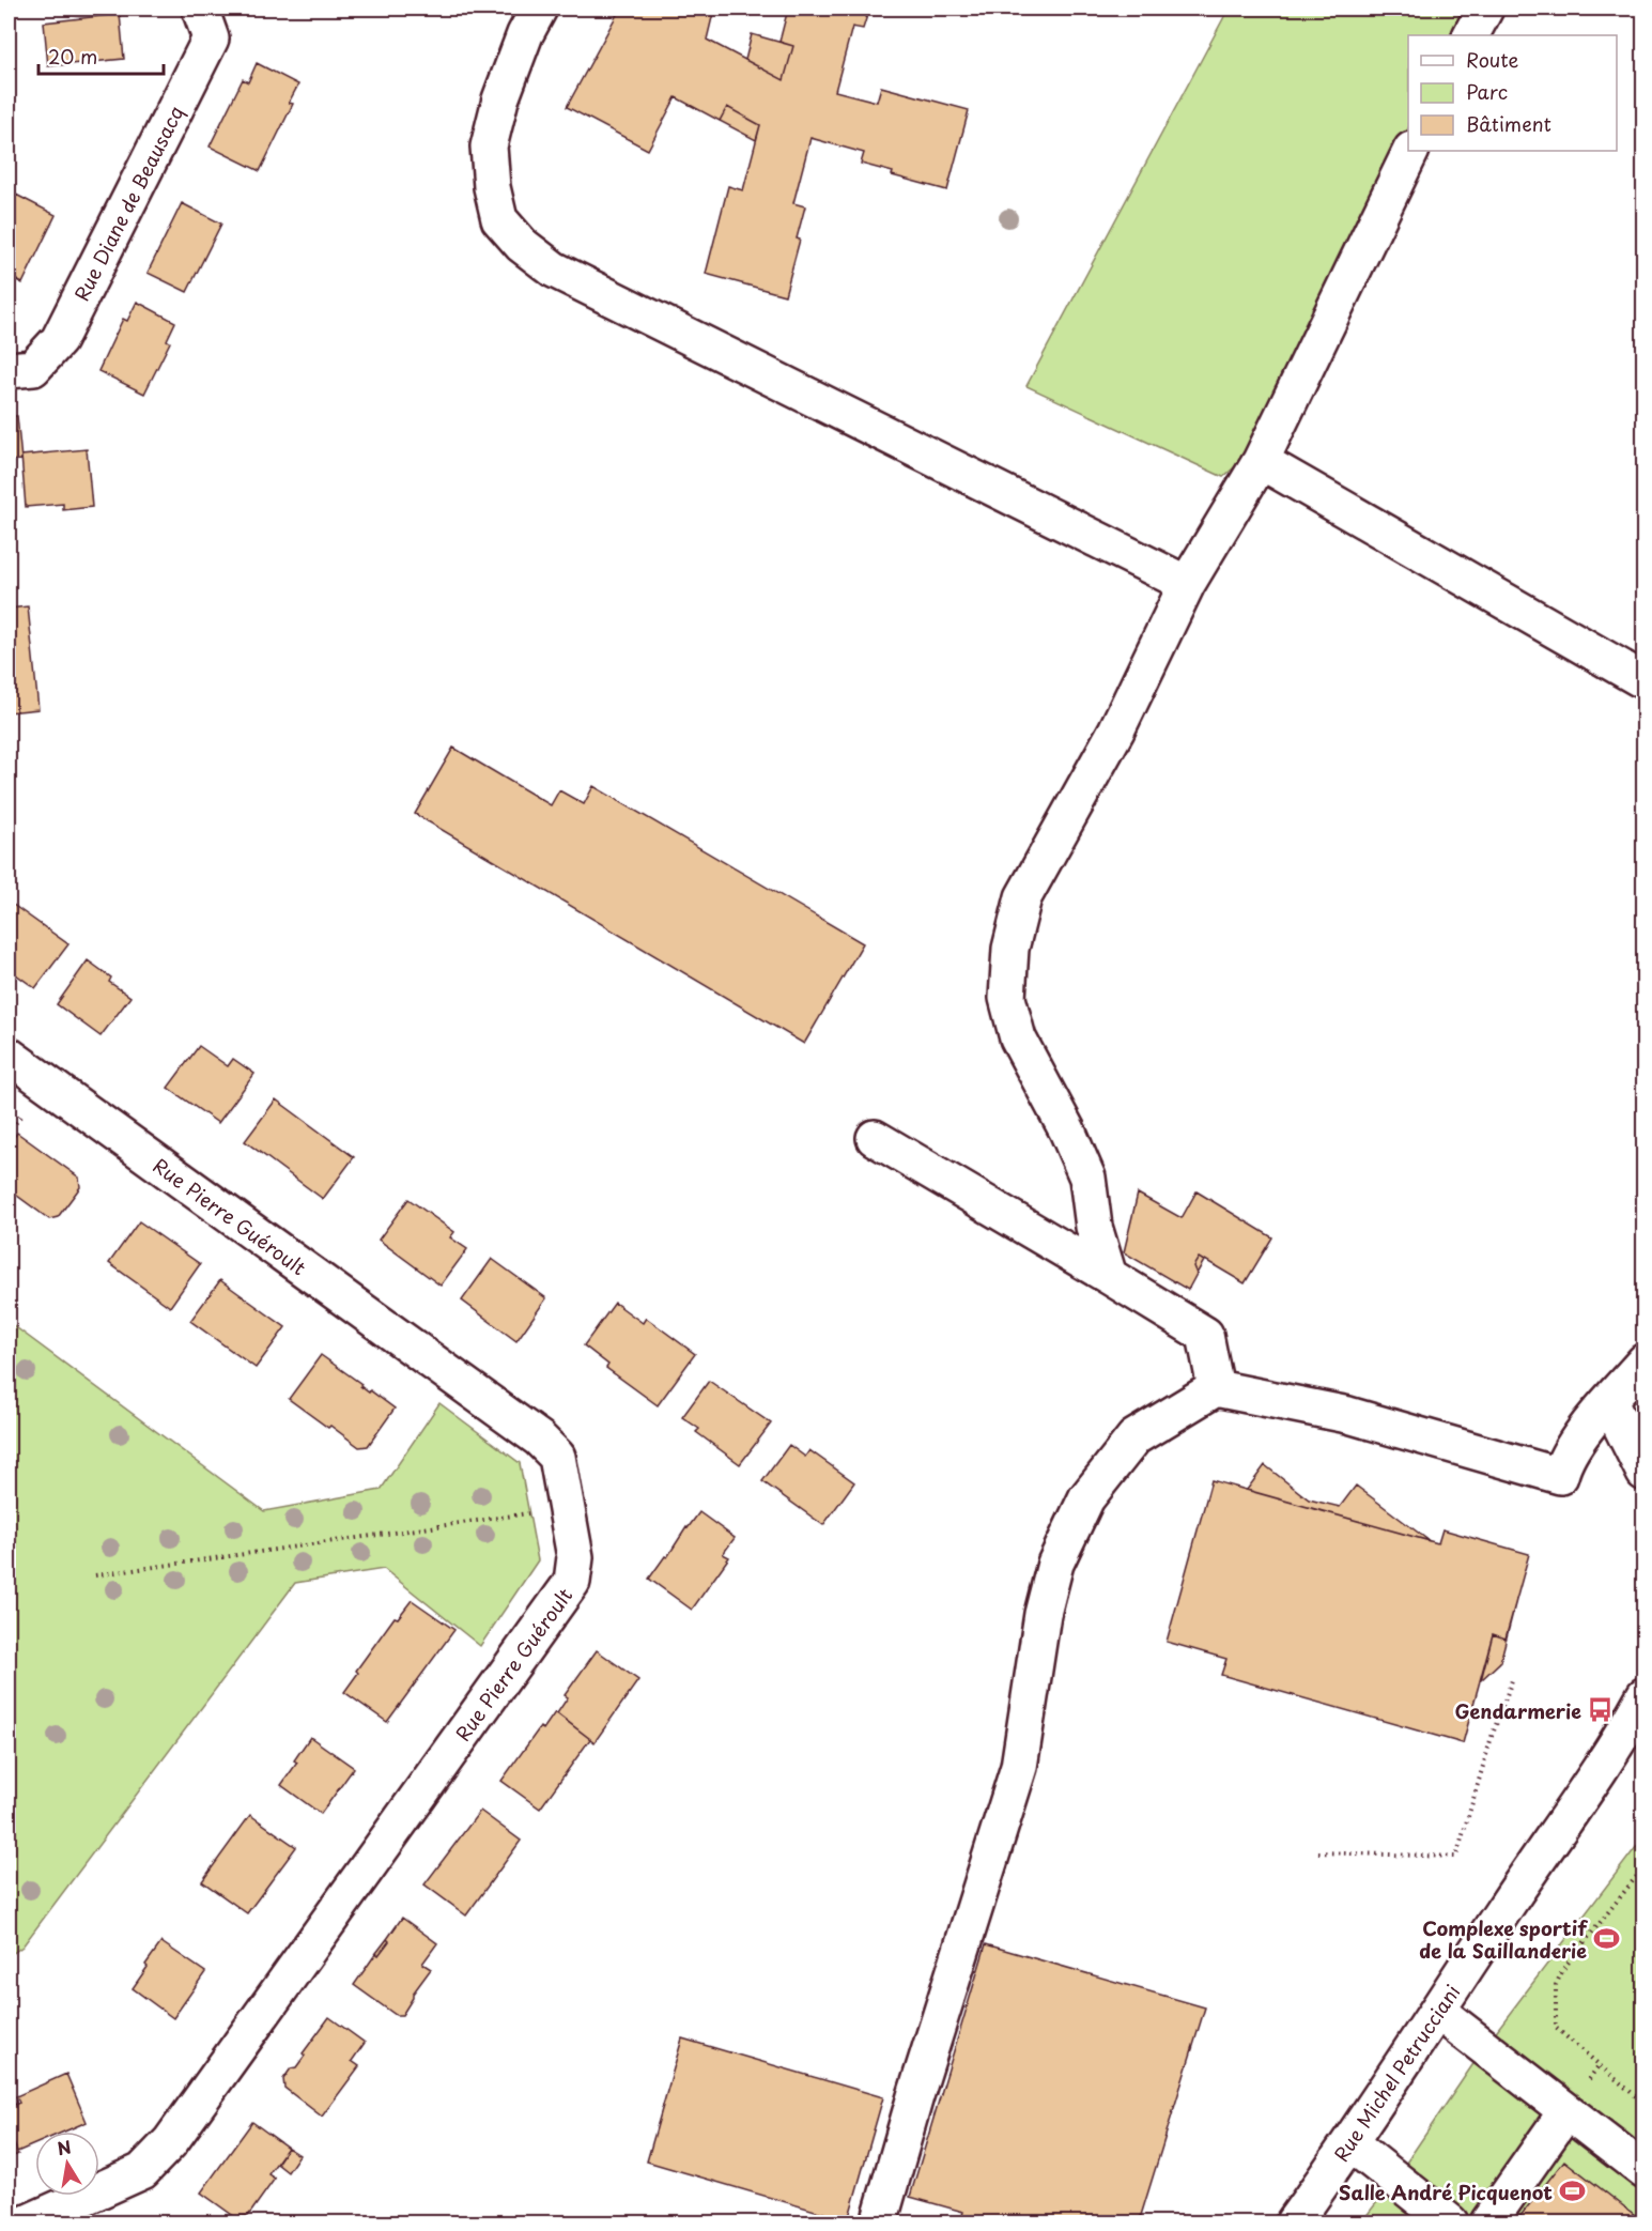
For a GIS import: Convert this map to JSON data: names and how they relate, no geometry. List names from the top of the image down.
{
  "streets": {
    "street": ["Rue Diane de Beausacq", "Rue Pierre Guéroult", "Rue Michel Petrucciani"]
  },
  "places": {
    "bus stop": ["Gendarmerie"],
    "sports": ["Complexe sportif de la Saillanderie", "Salle André Picquenot"]
  },
  "legend": ["Route", "Parc", "Bâtiment"],
  "scale_bar": "20 m",
  "north": "top"
}
